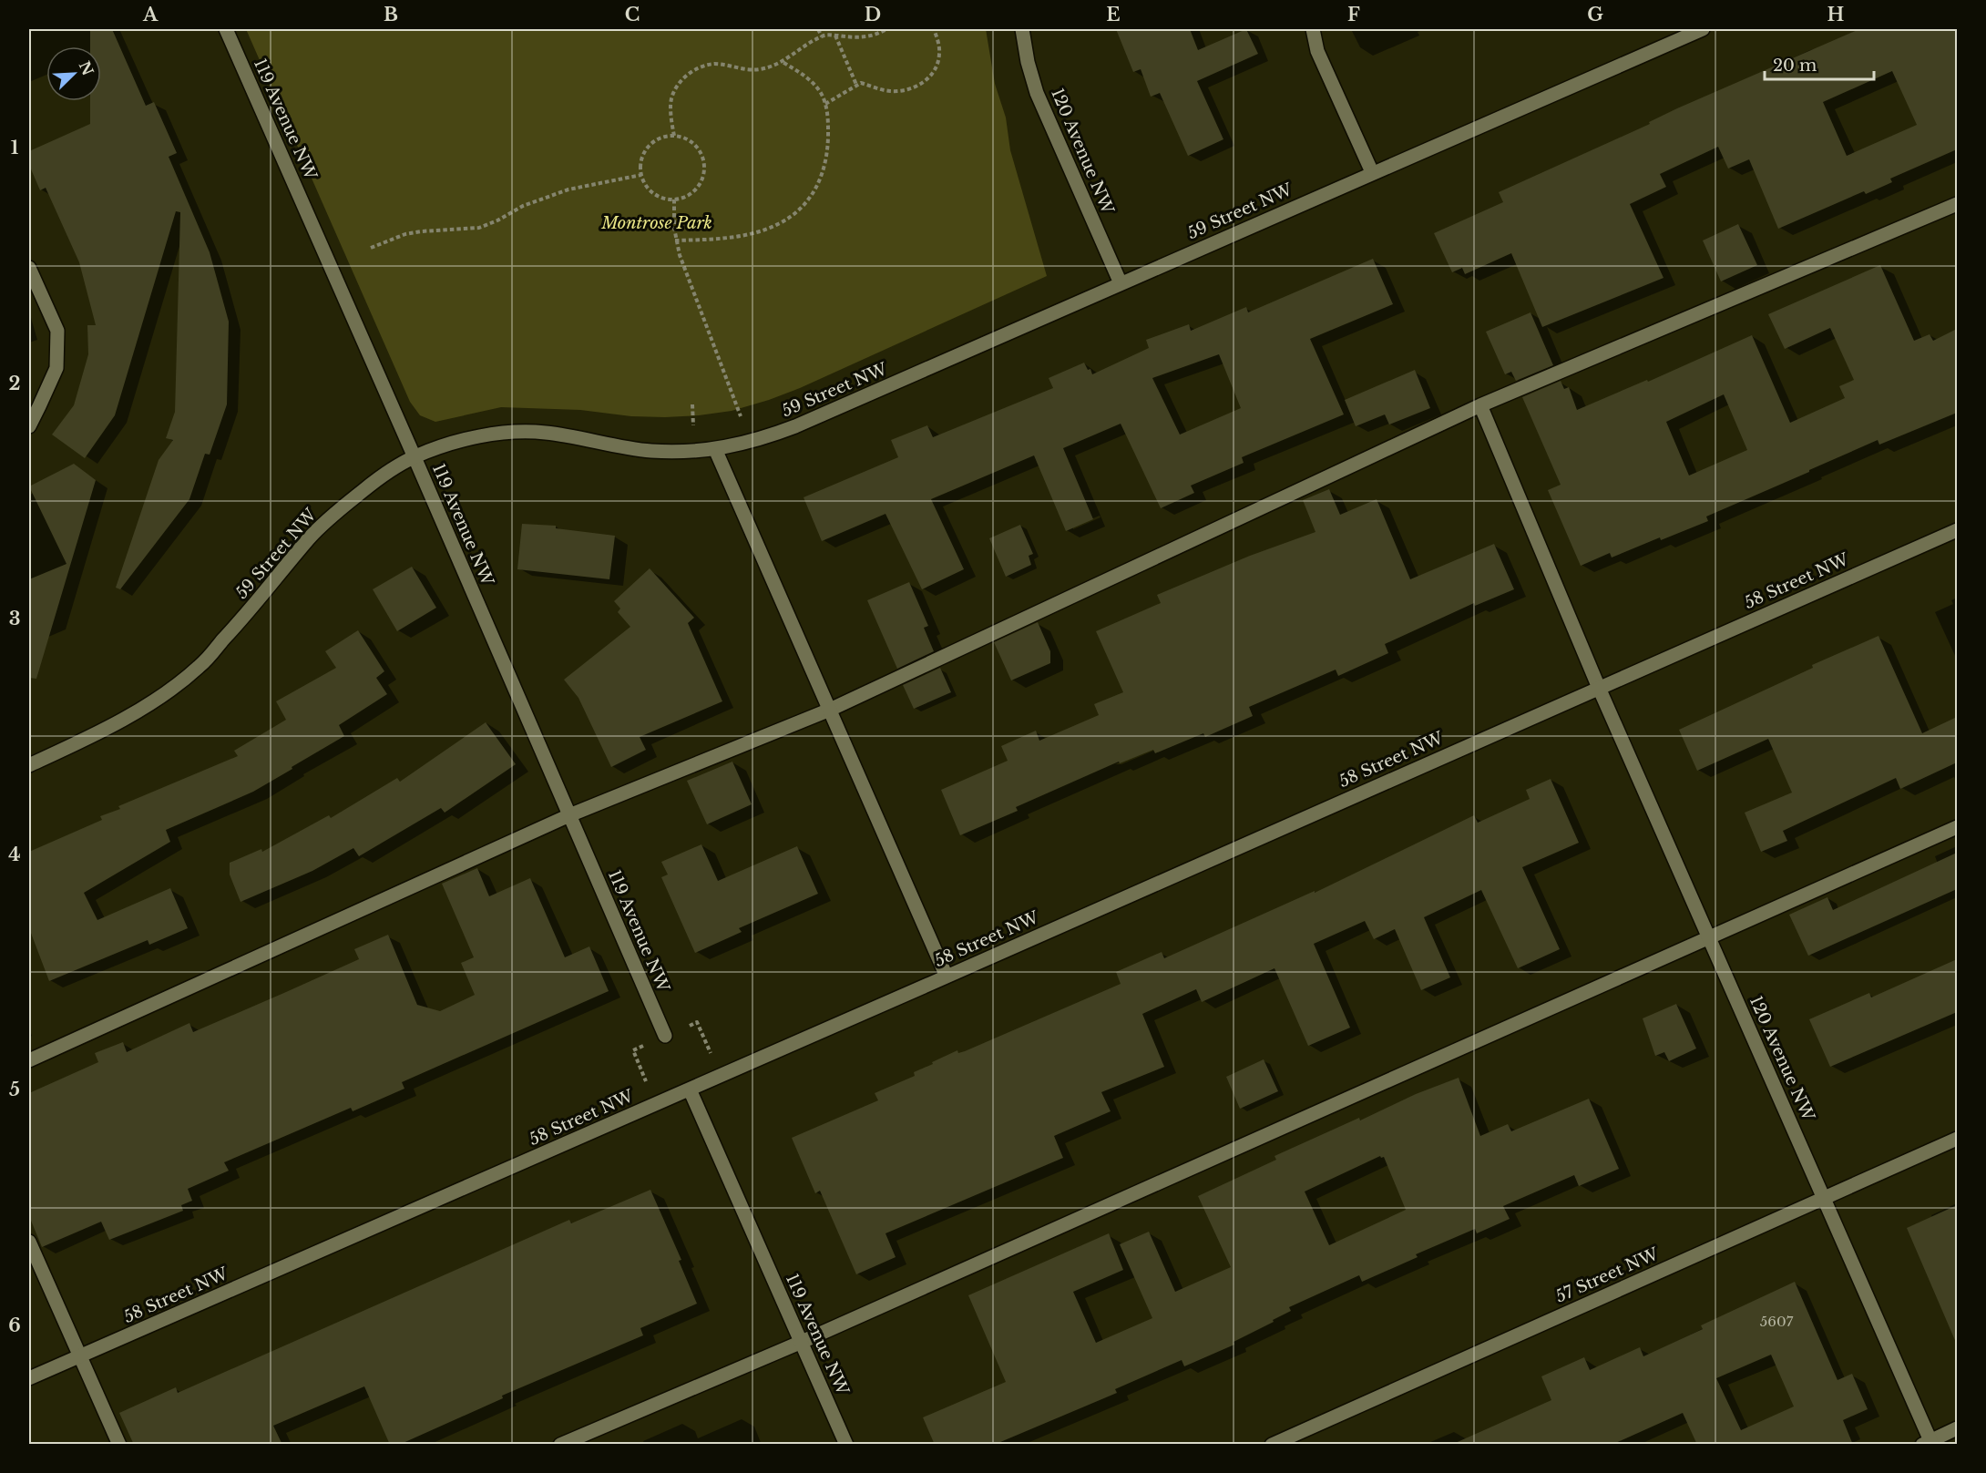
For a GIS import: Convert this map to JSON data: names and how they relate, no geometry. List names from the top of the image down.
{
  "streets": {
    "street": [
      "119 Avenue NW",
      "120 Avenue NW",
      "59 Street NW",
      "58 Street NW",
      "57 Street NW"
    ]
  },
  "crossings": [
    ["119 Avenue NW", "59 Street NW"],
    ["119 Avenue NW", "58 Street NW"],
    ["120 Avenue NW", "59 Street NW"],
    ["120 Avenue NW", "58 Street NW"],
    ["120 Avenue NW", "57 Street NW"]
  ],
  "parks": ["Montrose Park"],
  "house_numbers": ["5607"],
  "scale_bar": "20 m",
  "north": "top right",
  "grid": {
    "columns": [
      "A",
      "B",
      "C",
      "D",
      "E",
      "F",
      "G",
      "H"
    ],
    "rows": [
      "1",
      "2",
      "3",
      "4",
      "5",
      "6"
    ]
  }
}
